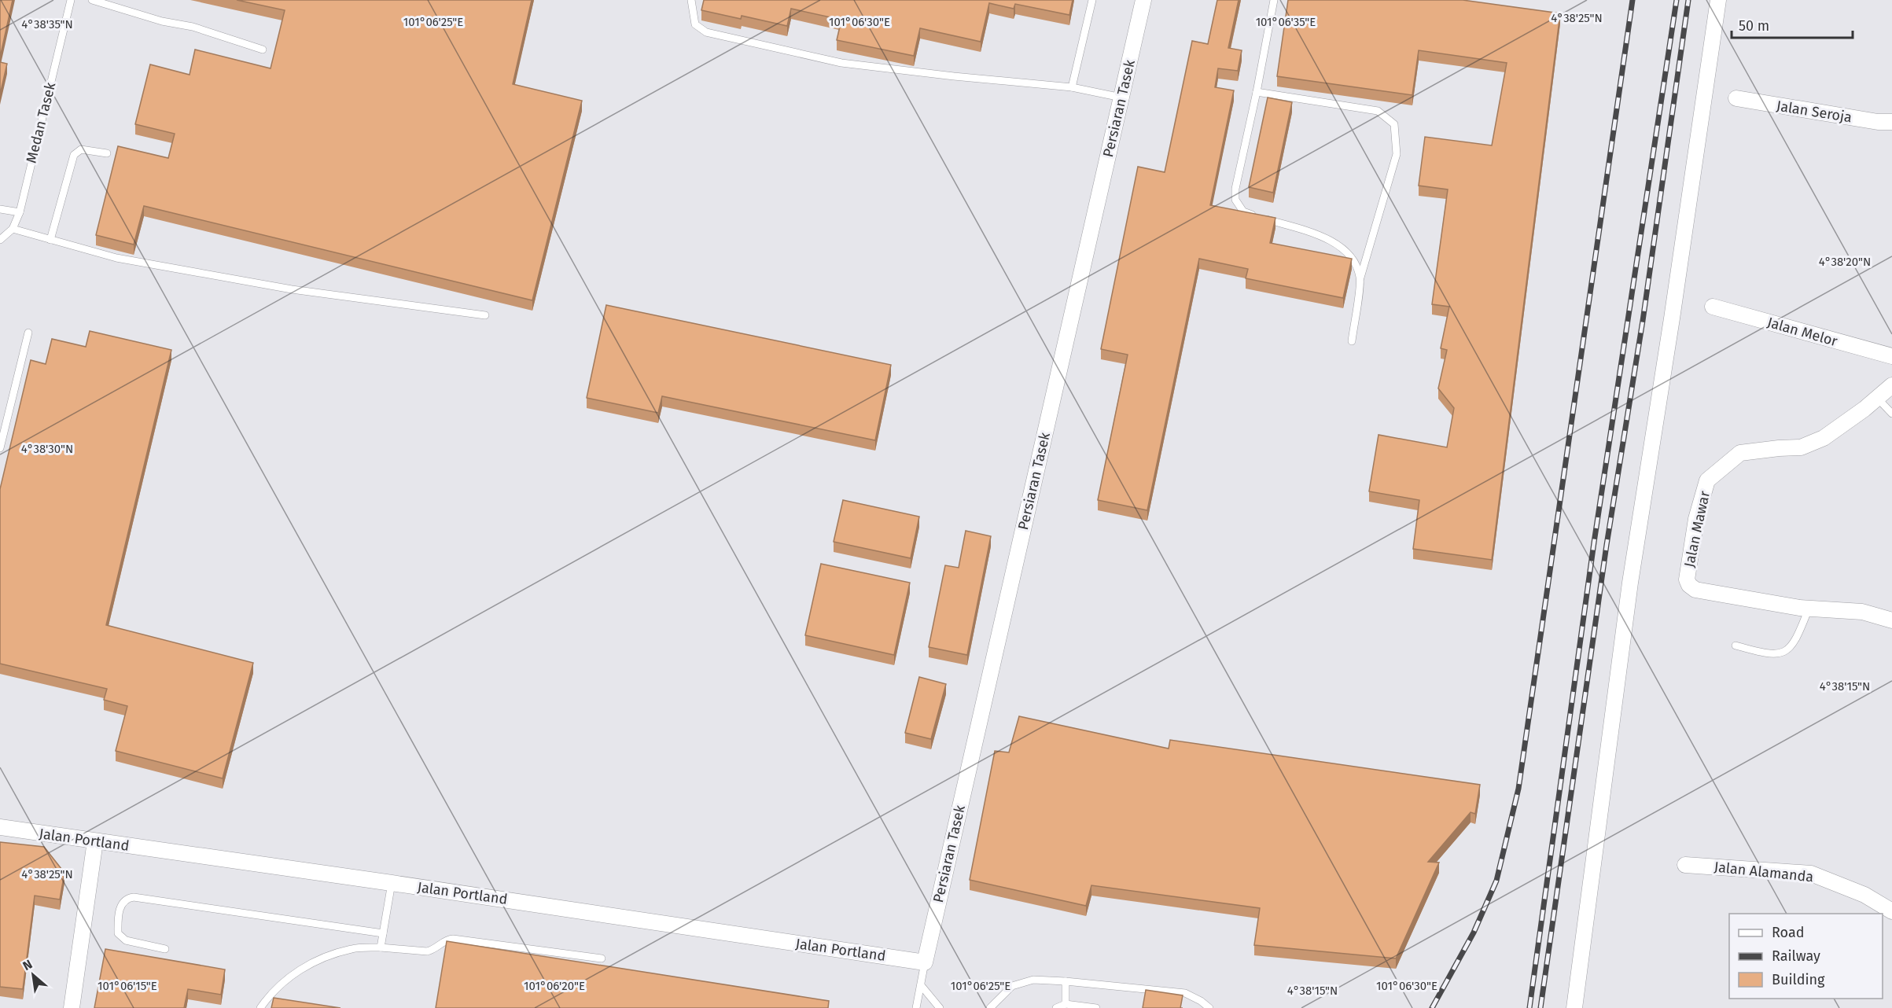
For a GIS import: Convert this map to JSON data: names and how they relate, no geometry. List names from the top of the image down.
{
  "streets": {
    "street": [
      "Persiaran Tasek",
      "Jalan Seroja",
      "Jalan Melor",
      "Jalan Mawar",
      "Jalan Portland",
      "Jalan Alamanda"
    ],
    "lane": ["Medan Tasek"]
  },
  "crossings": [
    ["Persiaran Tasek", "Jalan Portland"]
  ],
  "legend": ["Road", "Railway", "Building"],
  "scale_bar": "50 m",
  "north": "top left",
  "coordinates": [
    "4°38'25\"N",
    "101°06'25\"E",
    "101°06'30\"E",
    "101°06'35\"E",
    "4°38'35\"N",
    "4°38'20\"N",
    "4°38'30\"N",
    "4°38'15\"N",
    "101°06'15\"E",
    "101°06'20\"E"
  ]
}
